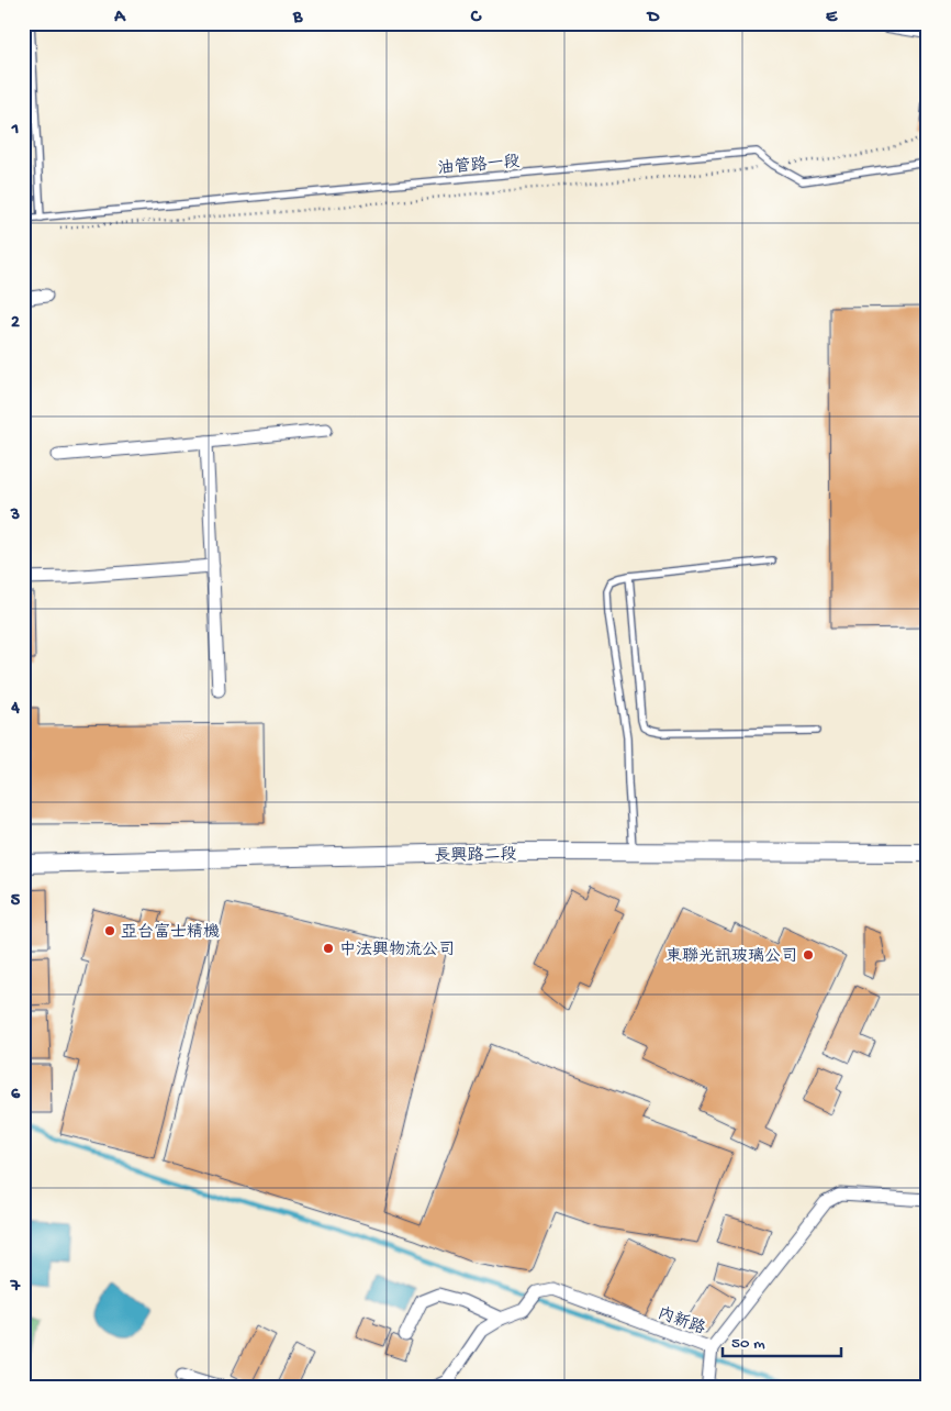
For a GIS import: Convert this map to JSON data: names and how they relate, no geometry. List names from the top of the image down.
{
  "streets": {
    "street": ["長興路二段", "內新路"],
    "lane": ["油管路一段"]
  },
  "places": ["亞台富士精機", "中法興物流公司", "東聯光訊玻璃公司"],
  "scale_bar": "50 m",
  "grid": {
    "columns": [
      "A",
      "B",
      "C",
      "D",
      "E"
    ],
    "rows": [
      "1",
      "2",
      "3",
      "4",
      "5",
      "6",
      "7"
    ]
  }
}
